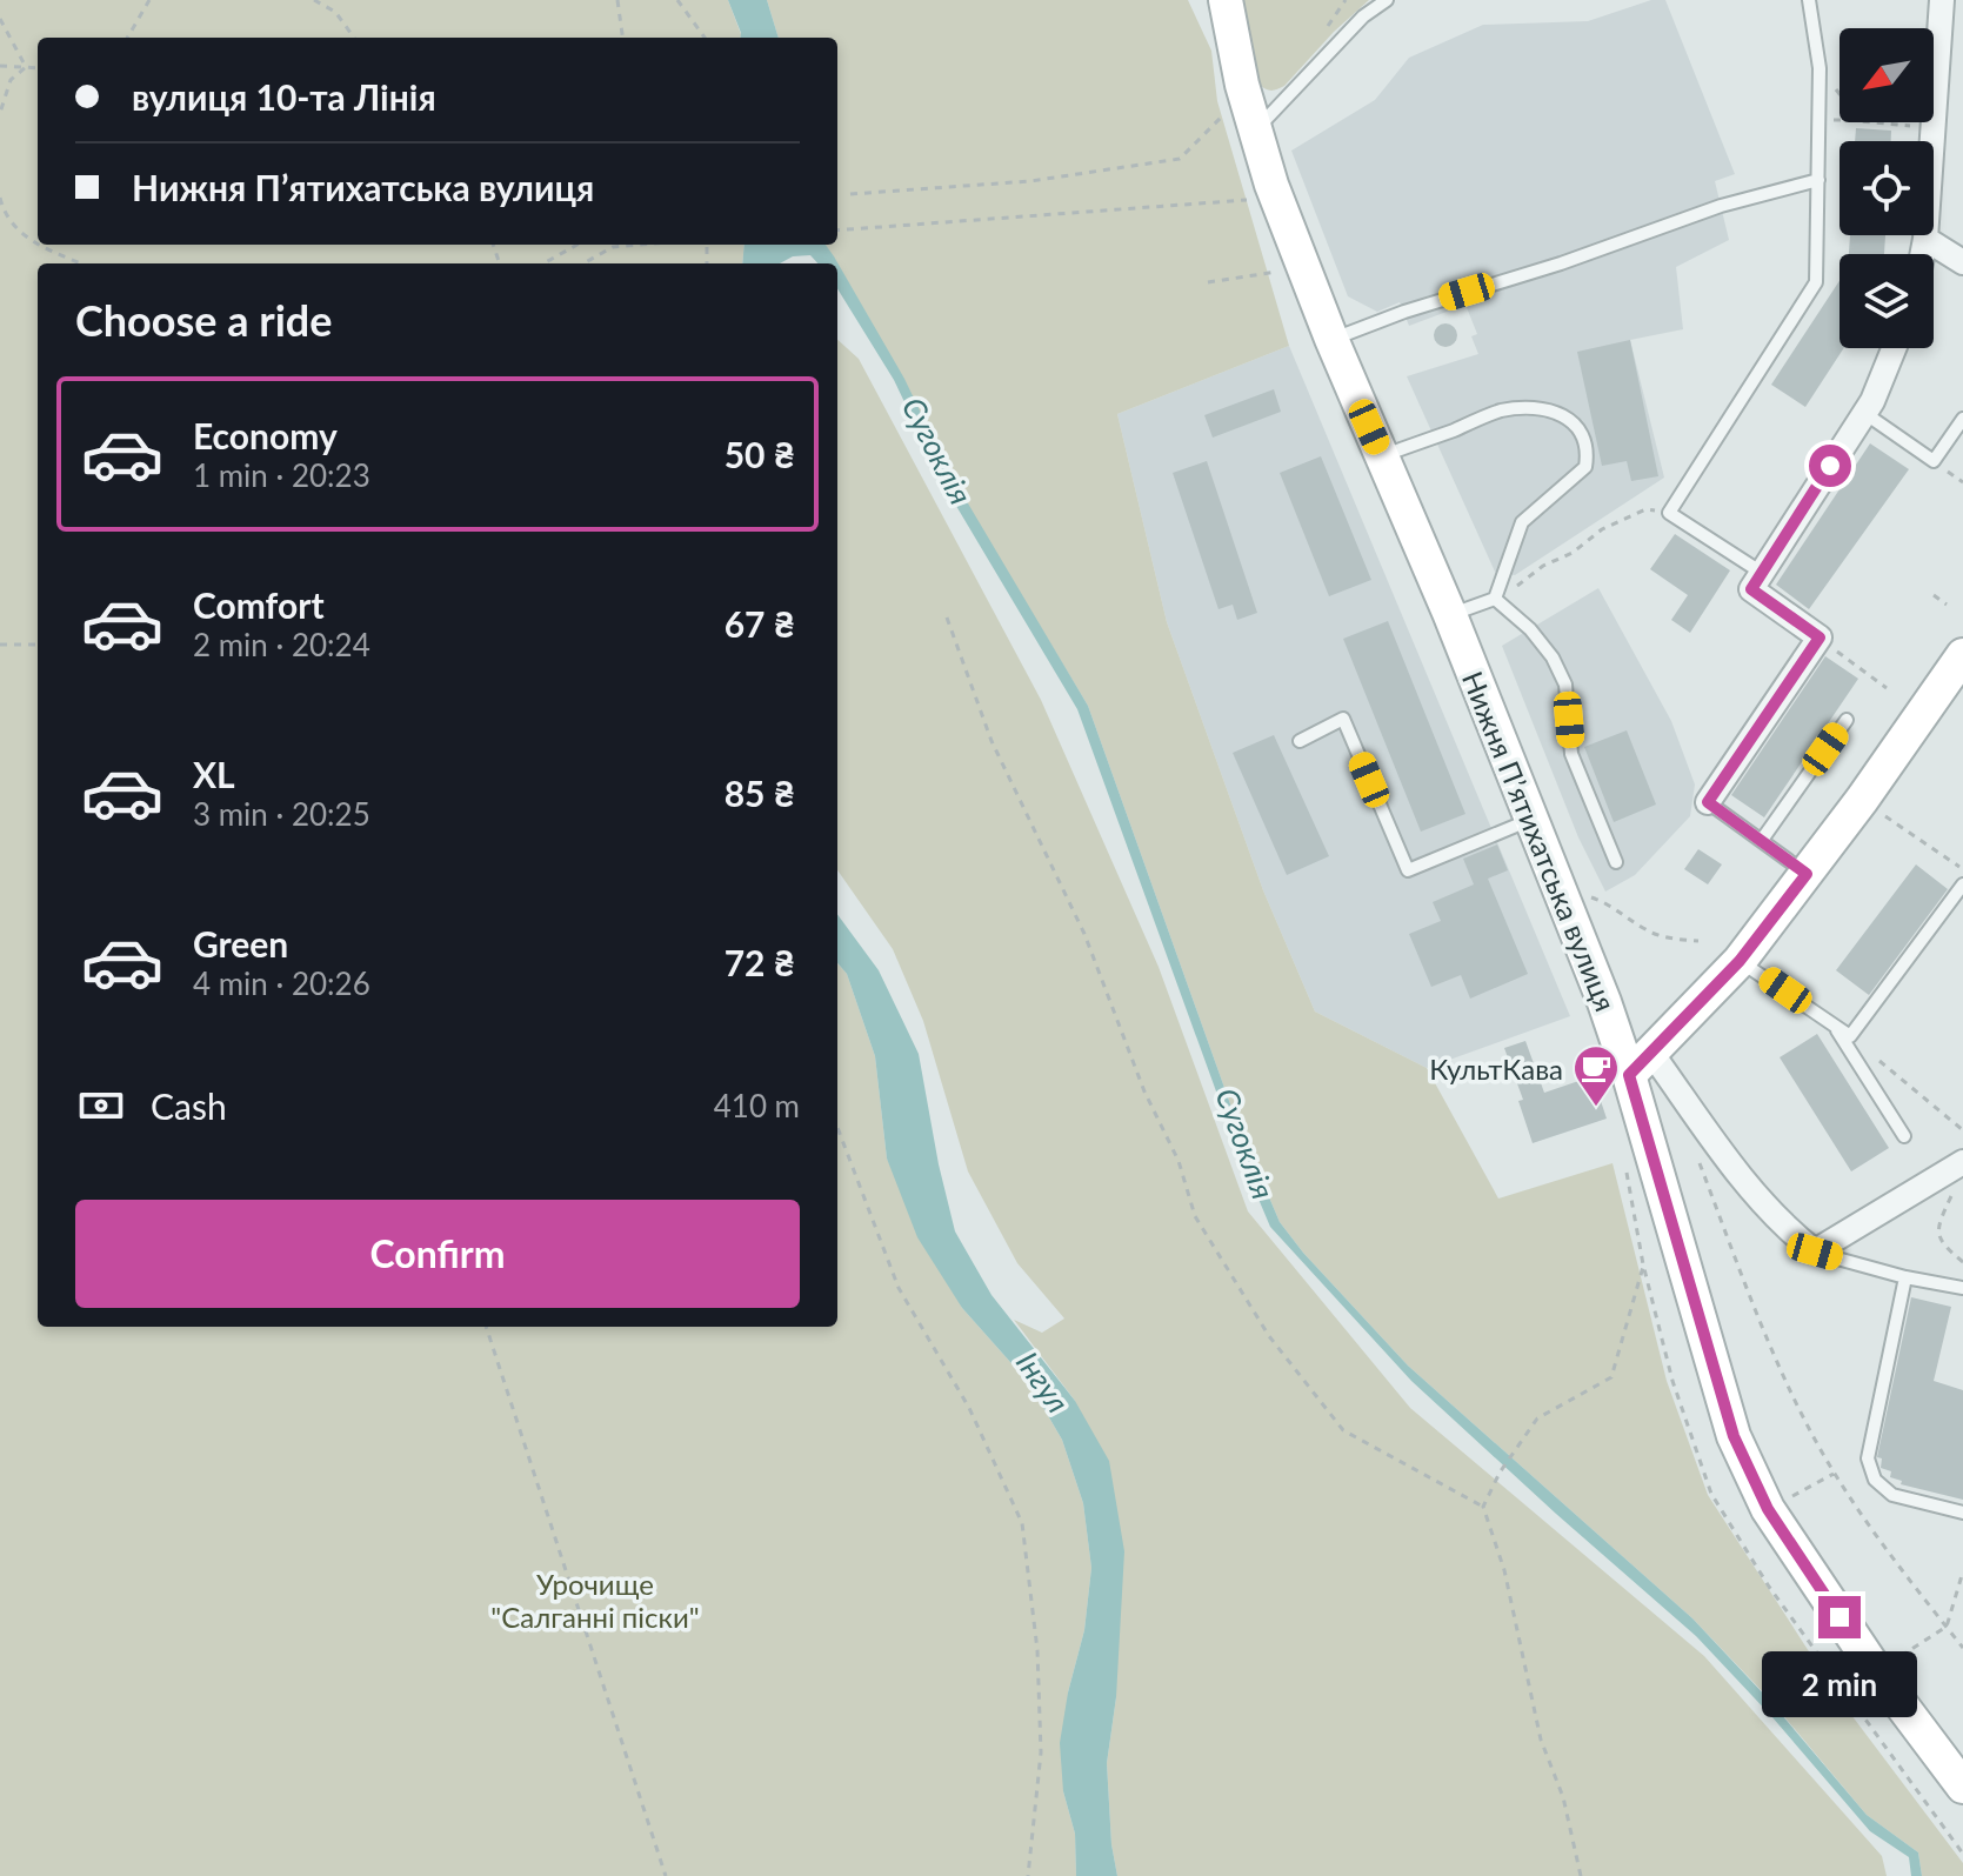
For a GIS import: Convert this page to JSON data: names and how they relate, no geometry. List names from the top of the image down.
{
  "streets": {
    "street": ["Нижня Пʼятихатська вулиця"]
  },
  "water": ["Сугоклія", "Інгул"],
  "parks": ["Урочище \"Салганні піски\""],
  "places": {
    "cafe": ["КультКава"]
  },
  "north": "bottom left",
  "page": {
    "banner": ["вулиця 10-та Лінія", "Нижня Пʼятихатська вулиця"],
    "heading": "Choose a ride",
    "list": [
      {
        "name": "Economy",
        "note": "1 min · 20:23",
        "value": "50 ₴"
      },
      {
        "name": "Comfort",
        "note": "2 min · 20:24",
        "value": "67 ₴"
      },
      {
        "name": "XL",
        "note": "3 min · 20:25",
        "value": "85 ₴"
      },
      {
        "name": "Green",
        "note": "4 min · 20:26",
        "value": "72 ₴"
      }
    ],
    "pay": ["Cash", "410 m"],
    "buttons": "Confirm",
    "bubble": "2 min"
  }
}
